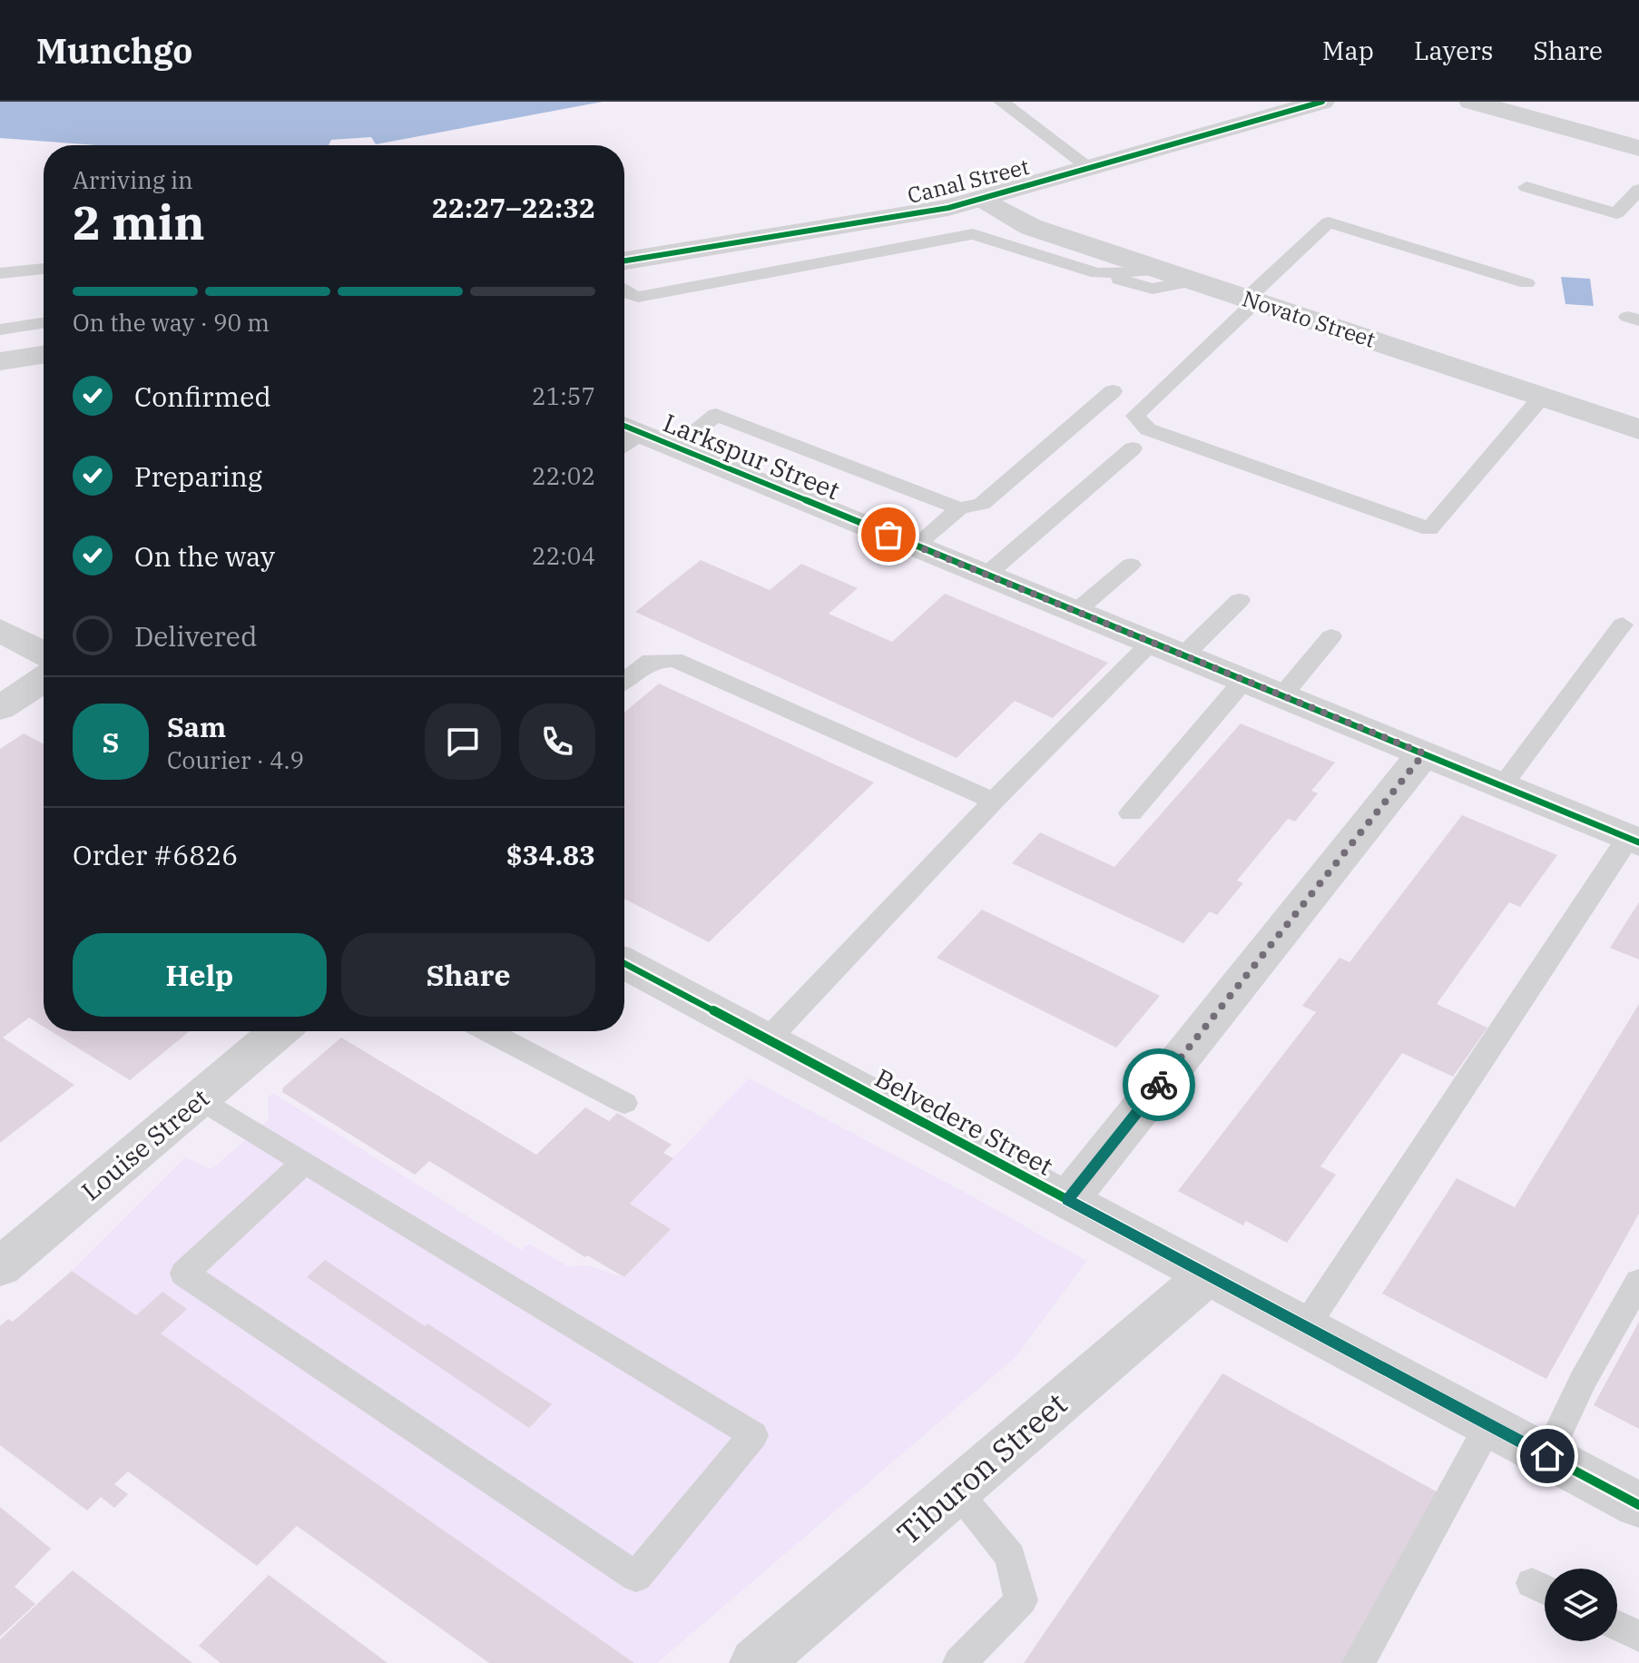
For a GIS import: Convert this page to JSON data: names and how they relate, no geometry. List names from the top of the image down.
{
  "streets": {
    "street": [
      "Canal Street",
      "Novato Street",
      "Larkspur Street",
      "Belvedere Street",
      "Louise Street",
      "Tiburon Street"
    ]
  },
  "crossings": [
    ["Canal Street", "Novato Street"],
    ["Belvedere Street", "Tiburon Street"]
  ],
  "page": {
    "header": "Munchgo",
    "nav": ["Map", "Layers", "Share"],
    "heading": ["2 min", "Arriving in", "22:27–22:32"],
    "panel": [
      "Sam",
      "Courier · 4.9",
      "Order #6826",
      "$34.83"
    ],
    "bar": "On the way · 90 m",
    "list": [
      ["Confirmed", "21:57"],
      ["Preparing", "22:02"],
      ["On the way", "22:04"],
      "Delivered"
    ],
    "round": "S",
    "buttons": ["Help", "Share"]
  }
}
